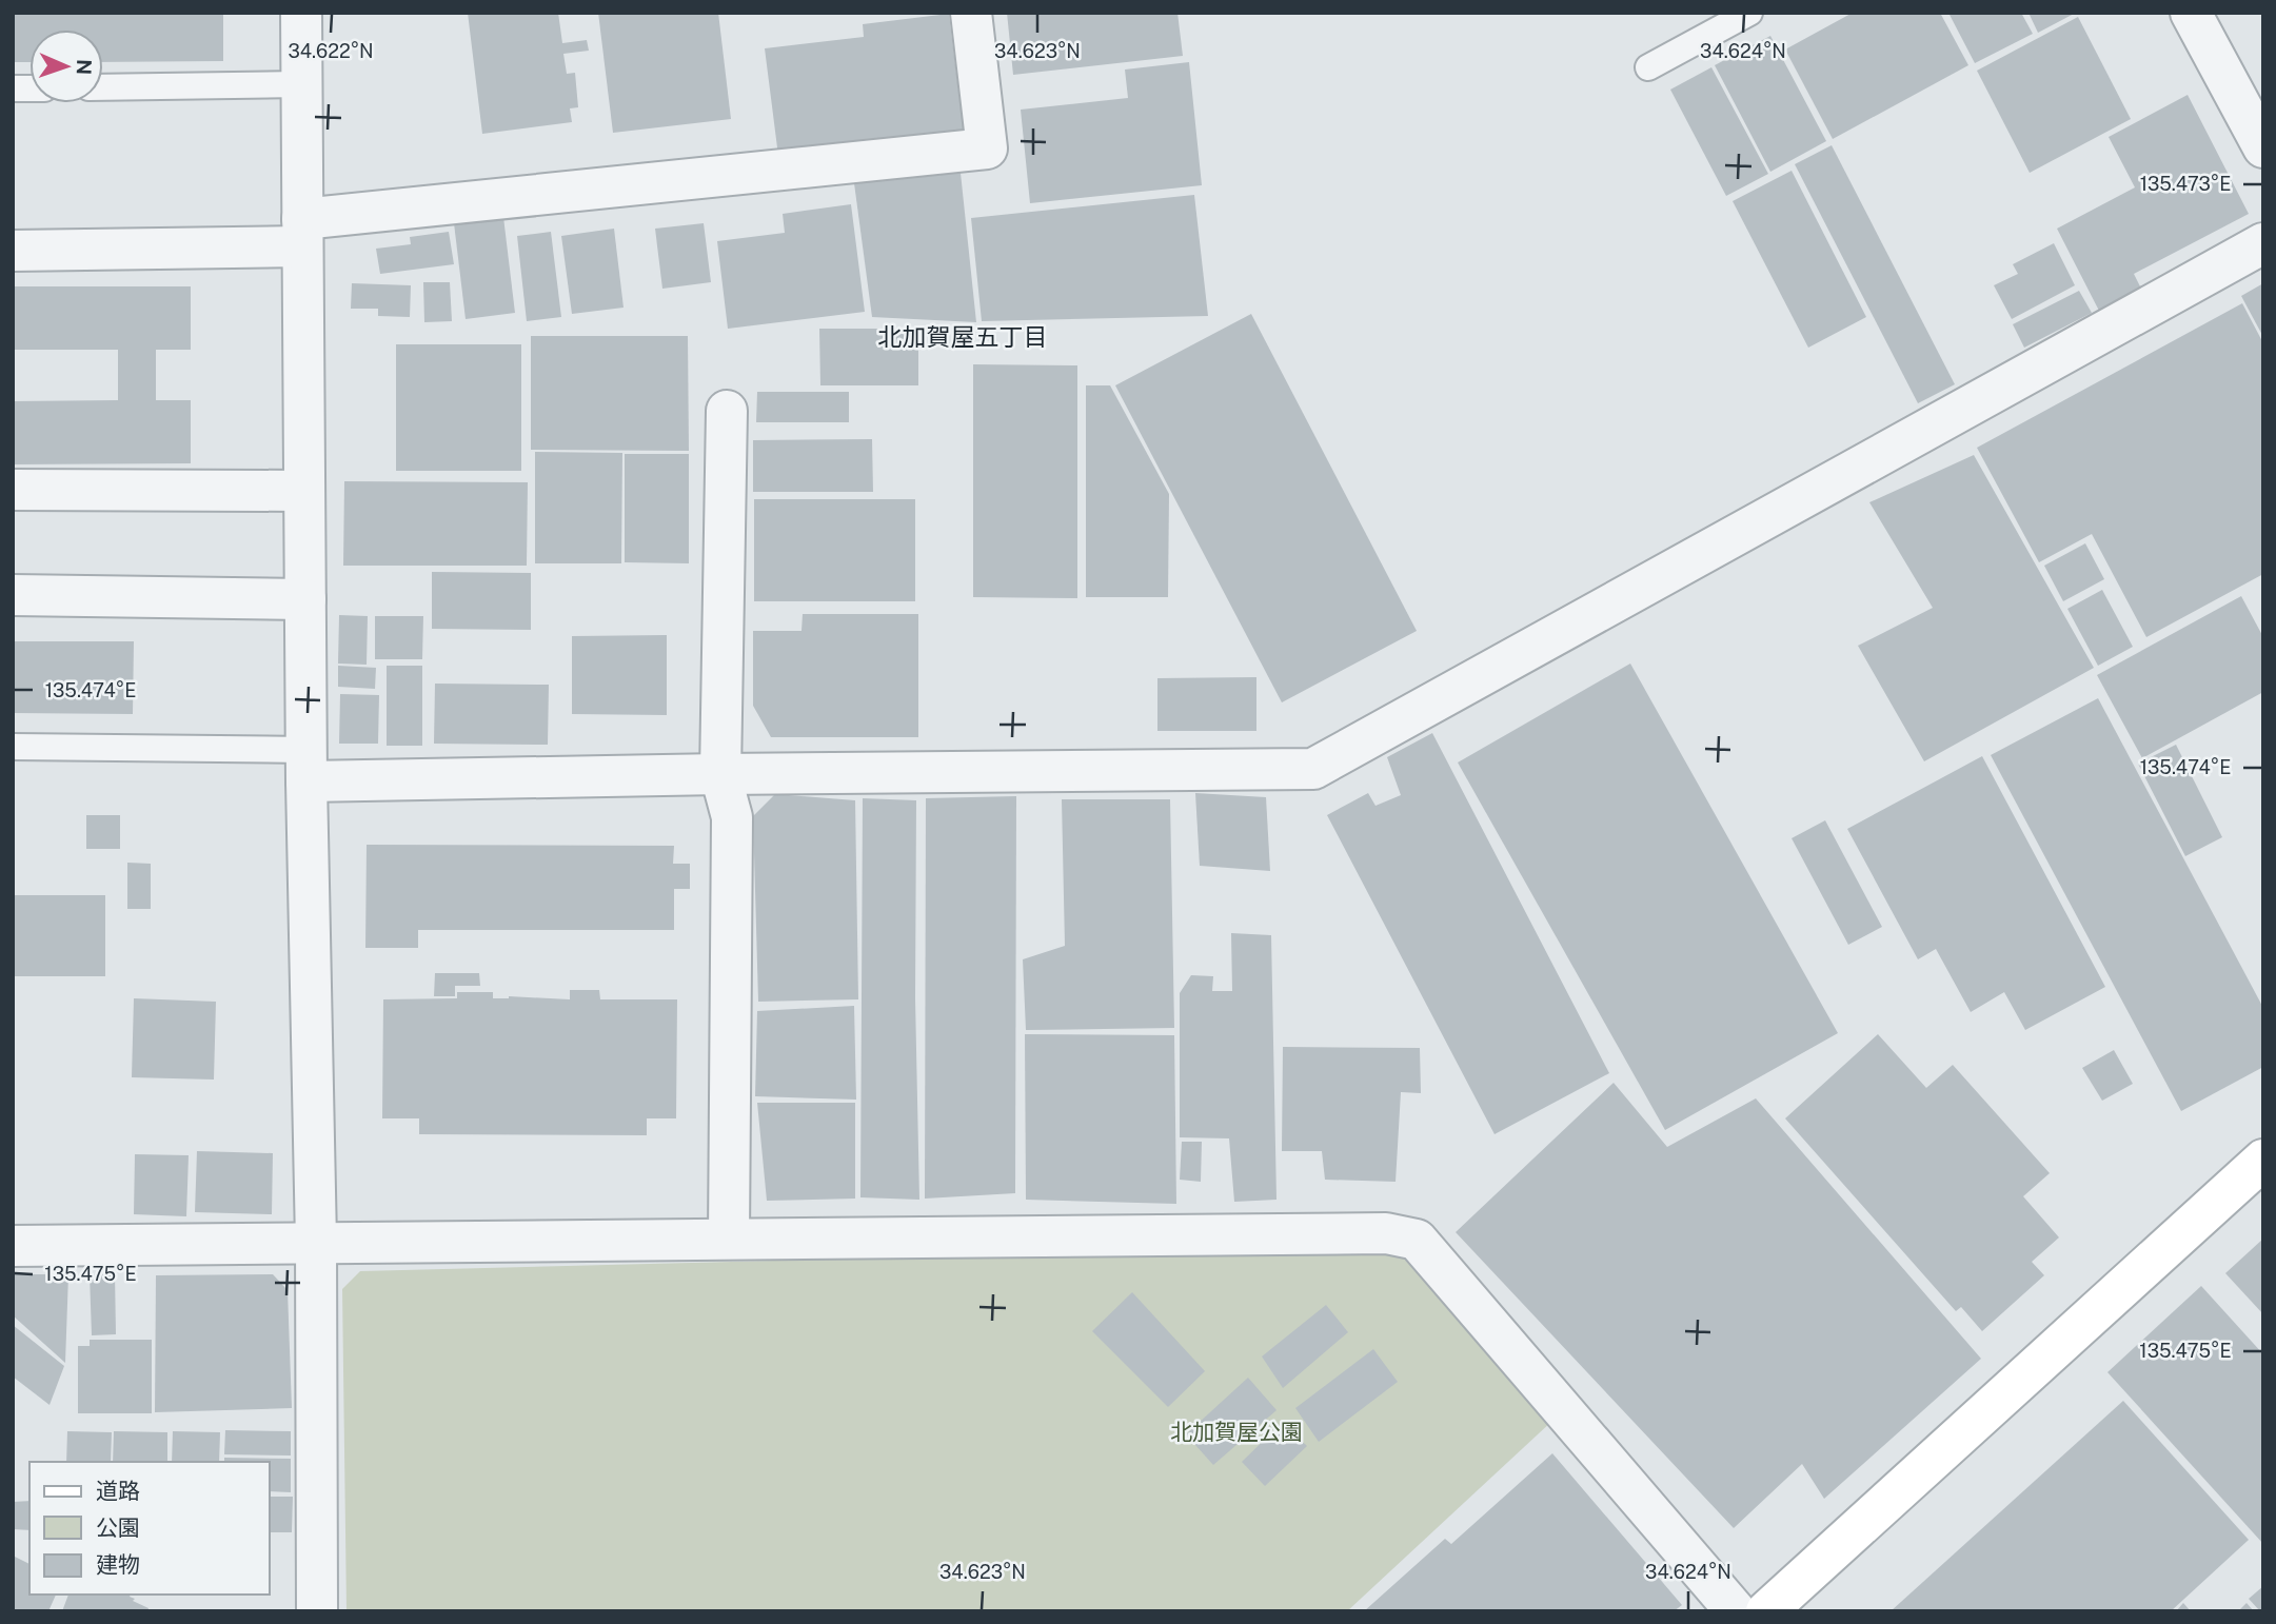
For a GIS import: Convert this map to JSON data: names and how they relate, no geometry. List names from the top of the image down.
{
  "districts": ["北加賀屋五丁目"],
  "parks": ["北加賀屋公園"],
  "legend": ["道路", "公園", "建物"],
  "north": "right",
  "coordinates": [
    "34.622°N",
    "34.623°N",
    "34.624°N",
    "135.473°E",
    "135.474°E",
    "135.475°E"
  ]
}
